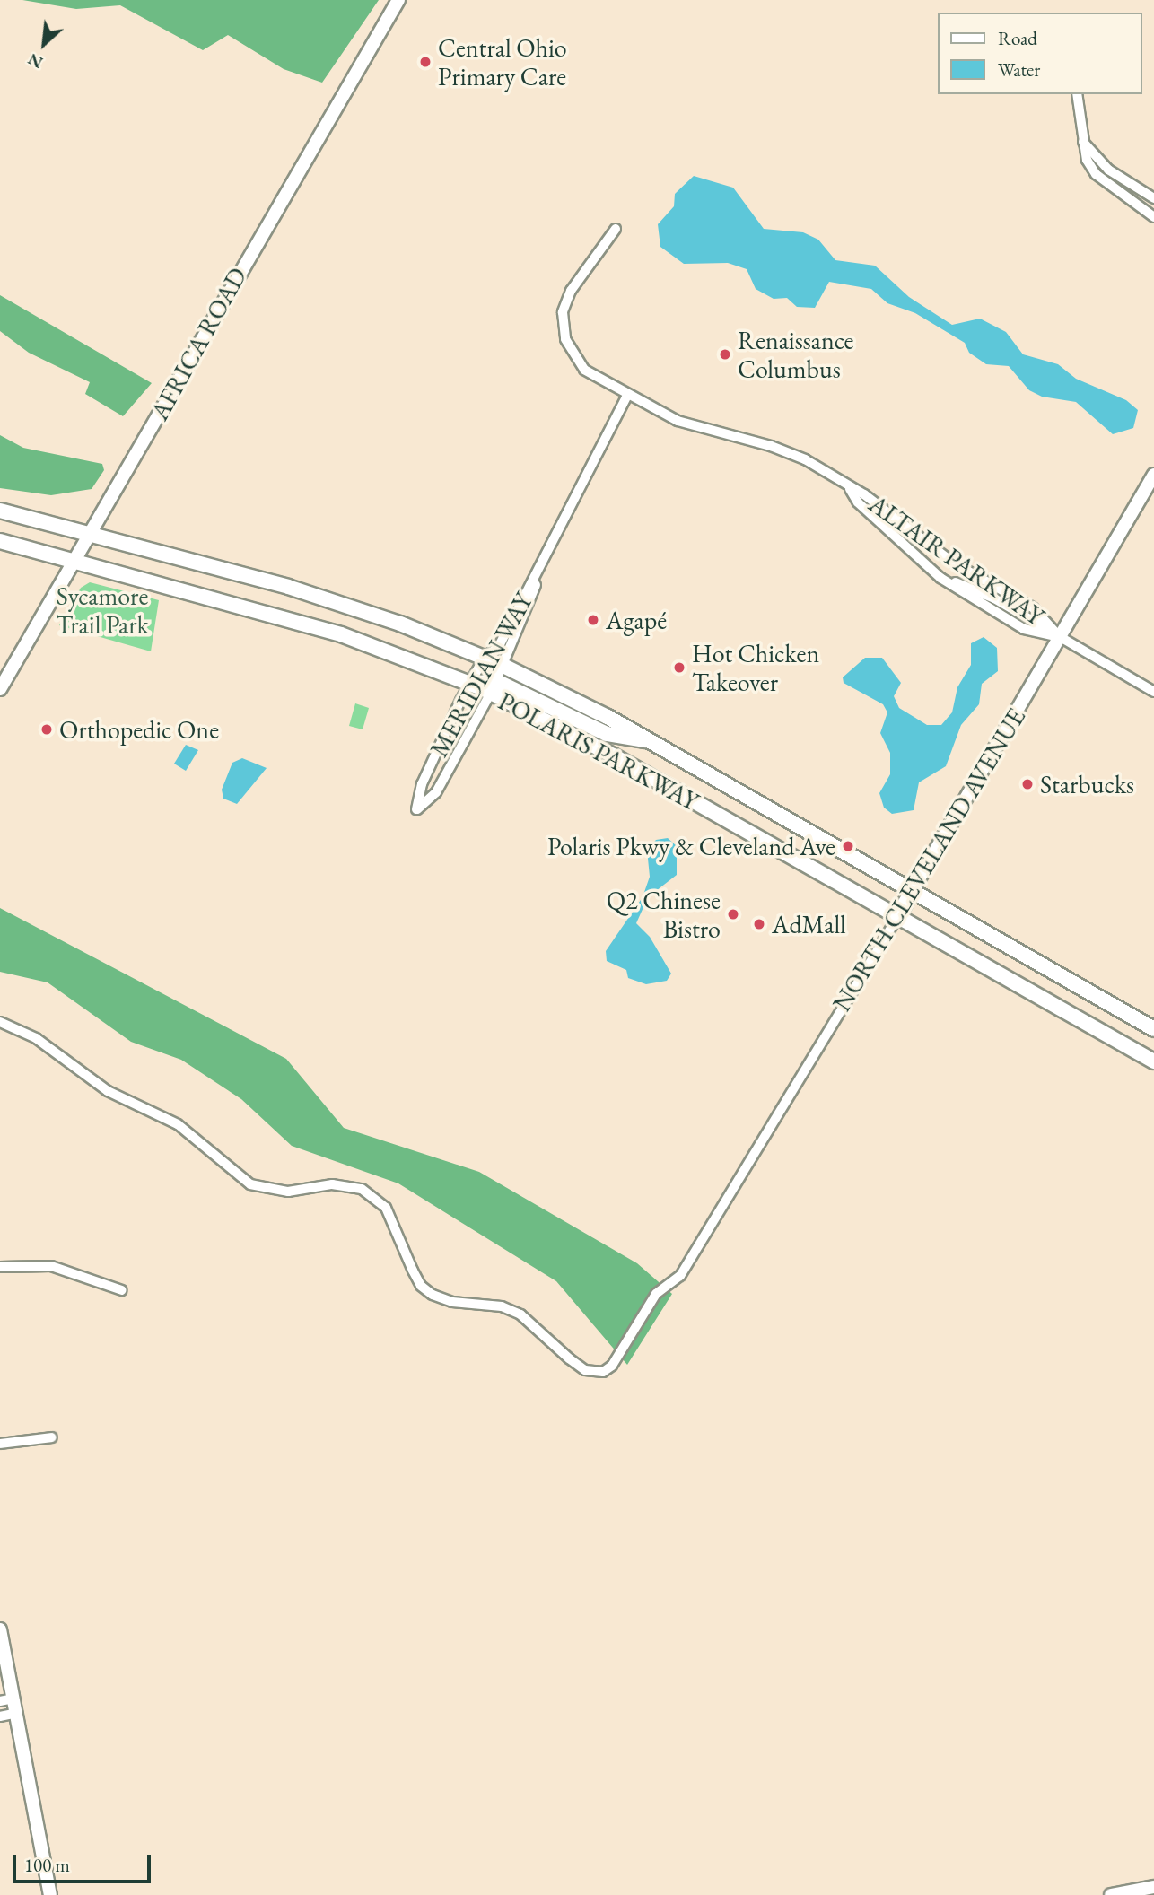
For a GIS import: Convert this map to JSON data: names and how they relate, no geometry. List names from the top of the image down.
{
  "streets": {
    "main road": ["POLARIS PARKWAY", "NORTH CLEVELAND AVENUE"],
    "street": ["AFRICA ROAD", "ALTAIR PARKWAY", "MERIDIAN WAY"]
  },
  "crossings": [
    ["AFRICA ROAD", "POLARIS PARKWAY"],
    ["ALTAIR PARKWAY", "MERIDIAN WAY"],
    ["ALTAIR PARKWAY", "NORTH CLEVELAND AVENUE"],
    ["MERIDIAN WAY", "POLARIS PARKWAY"],
    ["POLARIS PARKWAY", "NORTH CLEVELAND AVENUE"]
  ],
  "parks": ["Sycamore Trail Park"],
  "places": [
    "Central Ohio Primary Care",
    "Renaissance Columbus",
    "Agapé",
    "Hot Chicken Takeover",
    "Orthopedic One",
    "Starbucks",
    "Polaris Pkwy & Cleveland Ave",
    "Q2 Chinese Bistro",
    "AdMall"
  ],
  "legend": ["Road", "Water"],
  "scale_bar": "100 m",
  "north": "bottom left"
}
